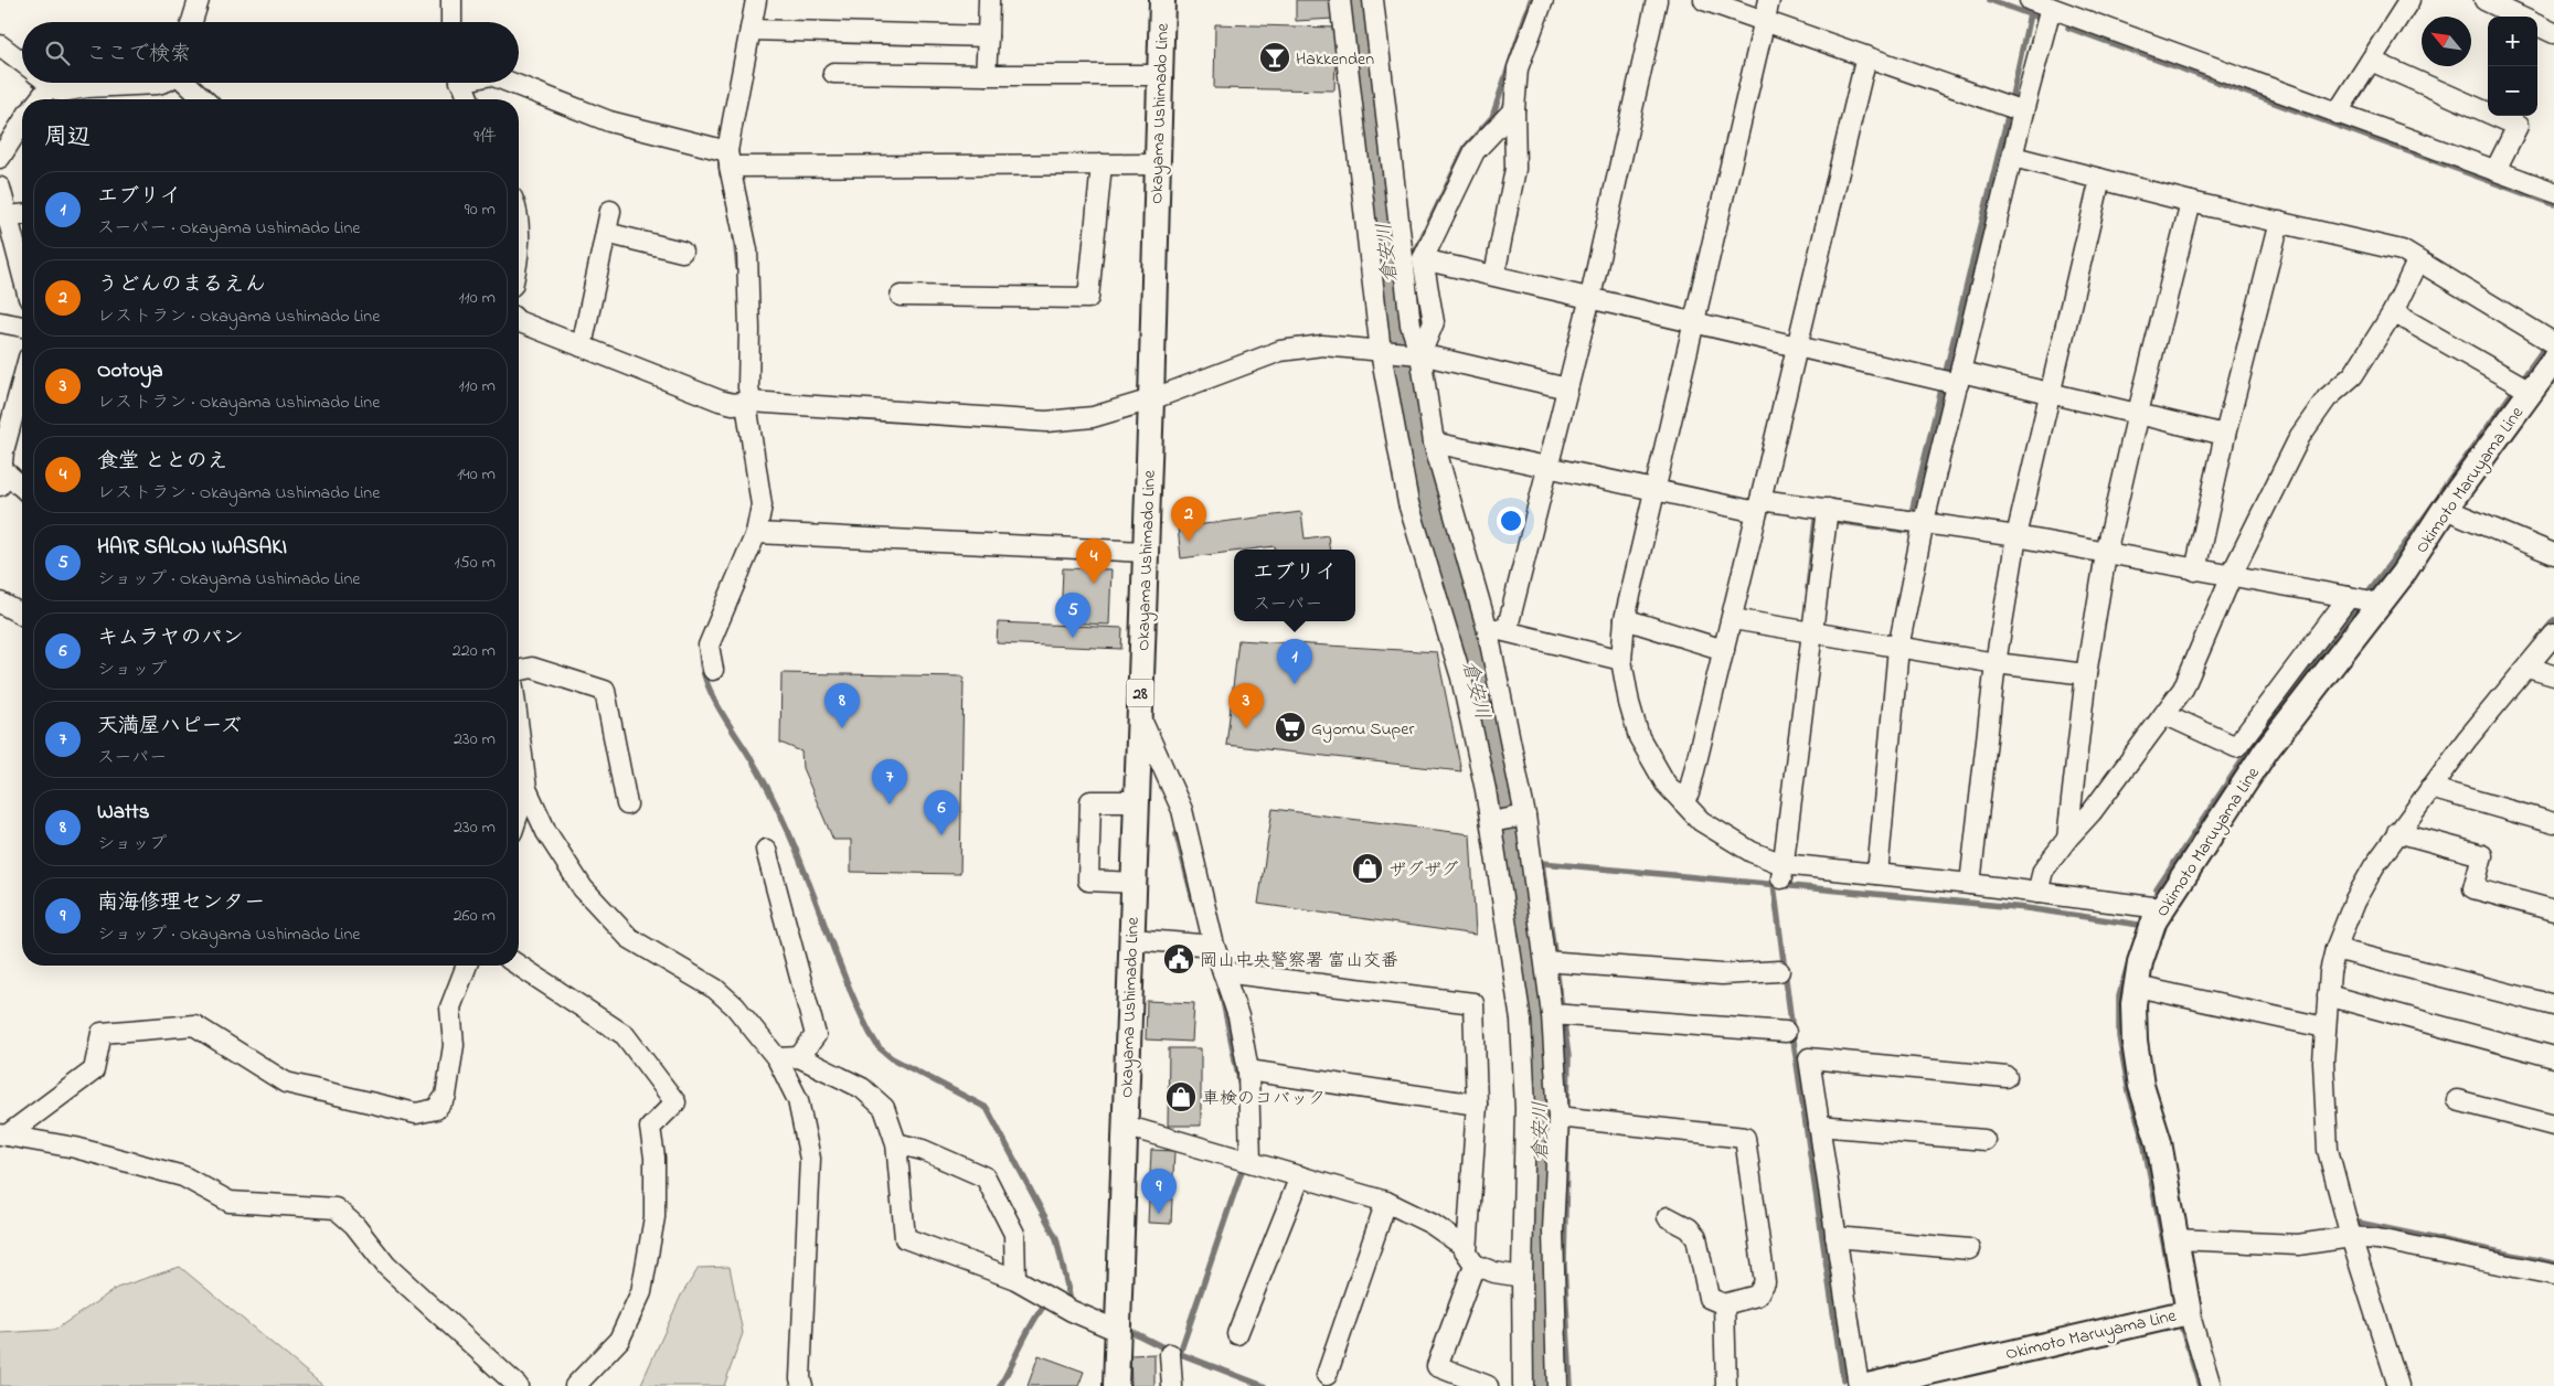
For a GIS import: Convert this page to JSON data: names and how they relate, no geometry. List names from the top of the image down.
{
  "streets": {
    "main road": ["Okayama Ushimado Line", "Okimoto Maruyama Line", "28"]
  },
  "water": ["倉安川"],
  "places": {
    "bar": ["Hakkenden"],
    "supermarket": ["Gyomu Super"],
    "shop": ["ザグザグ", "車検のコバック"],
    "public building": ["岡山中央警察署 富山交番"]
  },
  "north": "top left",
  "page": {
    "map_buttons": ["+", "−"],
    "search": "ここで検索",
    "heading": ["周辺", "9件"],
    "list": [
      {
        "mark": "1",
        "name": "エブリイ",
        "note": "スーパー · Okayama Ushimado Line",
        "value": "90 m"
      },
      {
        "mark": "2",
        "name": "うどんのまるえん",
        "note": "レストラン · Okayama Ushimado Line",
        "value": "110 m"
      },
      {
        "mark": "3",
        "name": "Ootoya",
        "note": "レストラン · Okayama Ushimado Line",
        "value": "110 m"
      },
      {
        "mark": "4",
        "name": "食堂 ととのえ",
        "note": "レストラン · Okayama Ushimado Line",
        "value": "140 m"
      },
      {
        "mark": "5",
        "name": "HAIR SALON IWASAKI",
        "note": "ショップ · Okayama Ushimado Line",
        "value": "150 m"
      },
      {
        "mark": "6",
        "name": "キムラヤのパン",
        "note": "ショップ",
        "value": "220 m"
      },
      {
        "mark": "7",
        "name": "天満屋ハピーズ",
        "note": "スーパー",
        "value": "230 m"
      },
      {
        "mark": "8",
        "name": "Watts",
        "note": "ショップ",
        "value": "230 m"
      },
      {
        "mark": "9",
        "name": "南海修理センター",
        "note": "ショップ · Okayama Ushimado Line",
        "value": "260 m"
      }
    ],
    "pins": [
      "2",
      "4",
      "5",
      "1",
      "3",
      "8",
      "7",
      "6",
      "9"
    ],
    "popup": ["エブリイ", "スーパー"]
  }
}
